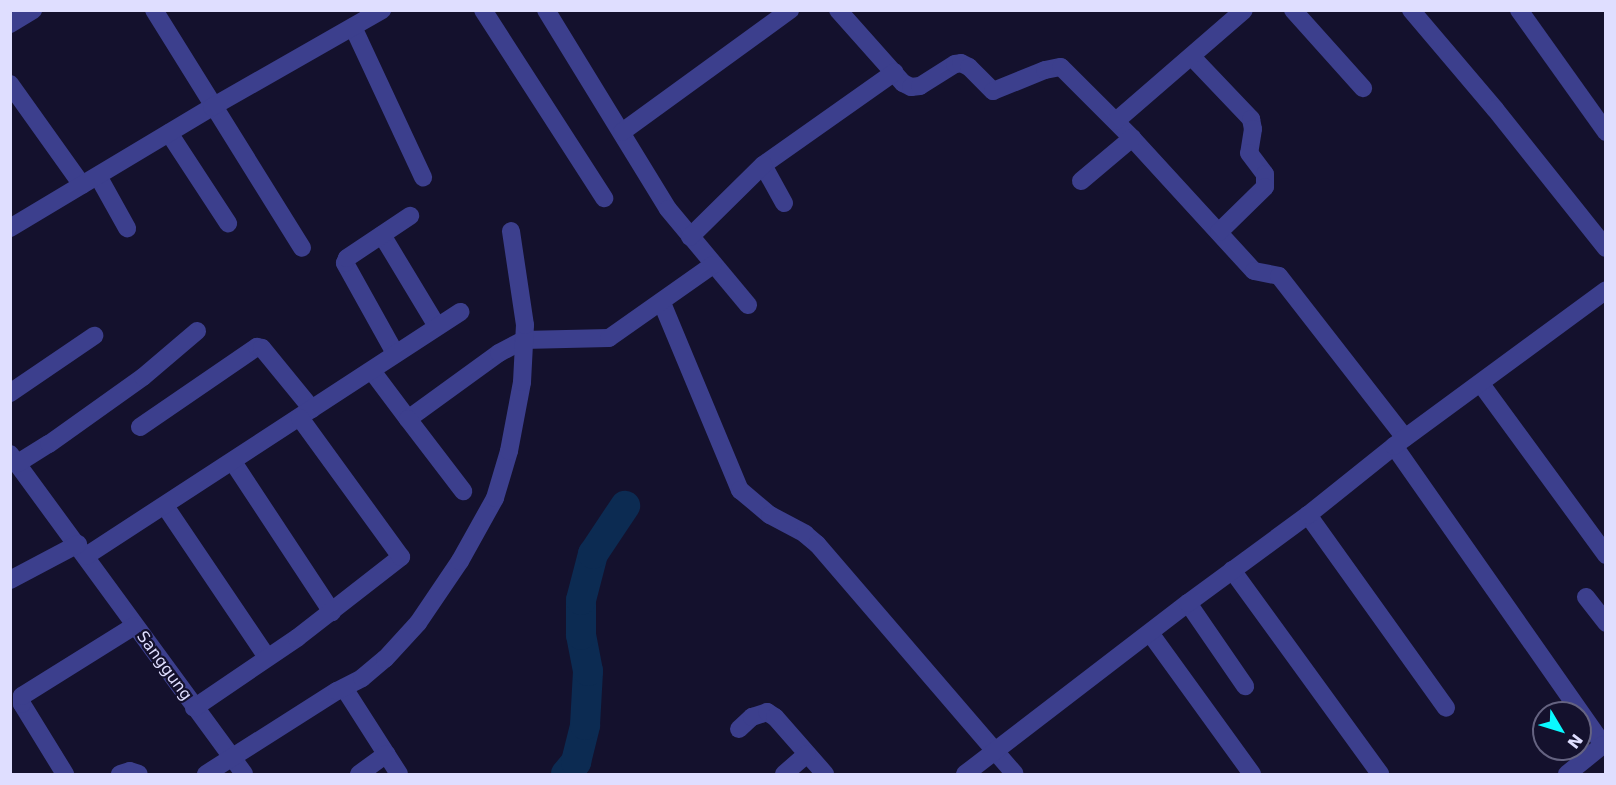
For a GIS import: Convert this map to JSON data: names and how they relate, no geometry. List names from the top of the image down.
{
  "streets": {
    "street": ["Sanggung"]
  },
  "north": "bottom right"
}
